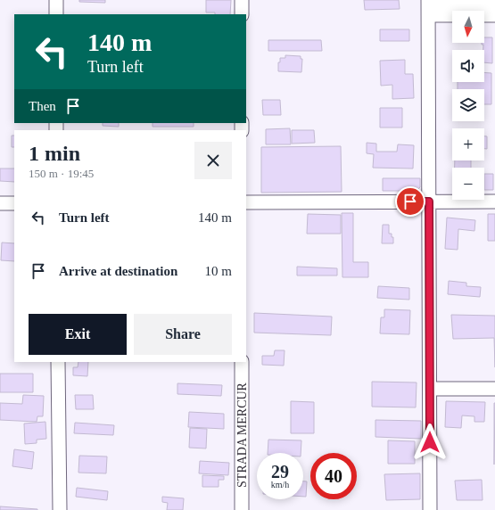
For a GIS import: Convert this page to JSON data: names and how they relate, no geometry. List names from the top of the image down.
{
  "streets": {
    "street": ["STRADA MERCUR"]
  },
  "north": "bottom",
  "page": {
    "map_buttons": ["+", "−"],
    "turn": ["140 m", "Turn left"],
    "then": "Then",
    "heading": ["1 min", "150 m · 19:45"],
    "list": [
      {
        "name": "Turn left",
        "value": "140 m"
      },
      {
        "name": "Arrive at destination",
        "value": "10 m"
      }
    ],
    "buttons": ["Exit", "Share"],
    "speed": "29 km/h",
    "limit": "40"
  }
}
